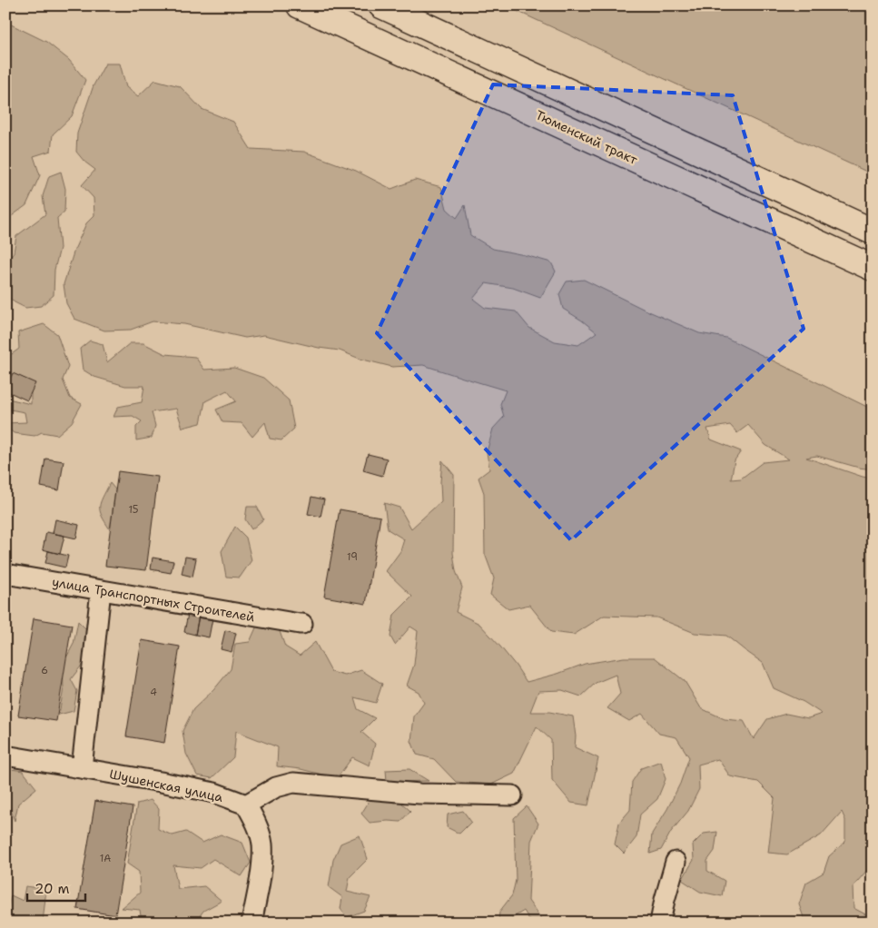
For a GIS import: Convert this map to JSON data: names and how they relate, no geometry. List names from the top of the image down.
{
  "streets": {
    "main road": ["Тюменский тракт"],
    "street": ["улица Транспортных Строителей", "Шушенская улица"]
  },
  "house_numbers": [
    "15",
    "19",
    "6",
    "4",
    "1А"
  ],
  "scale_bar": "20 m"
}
